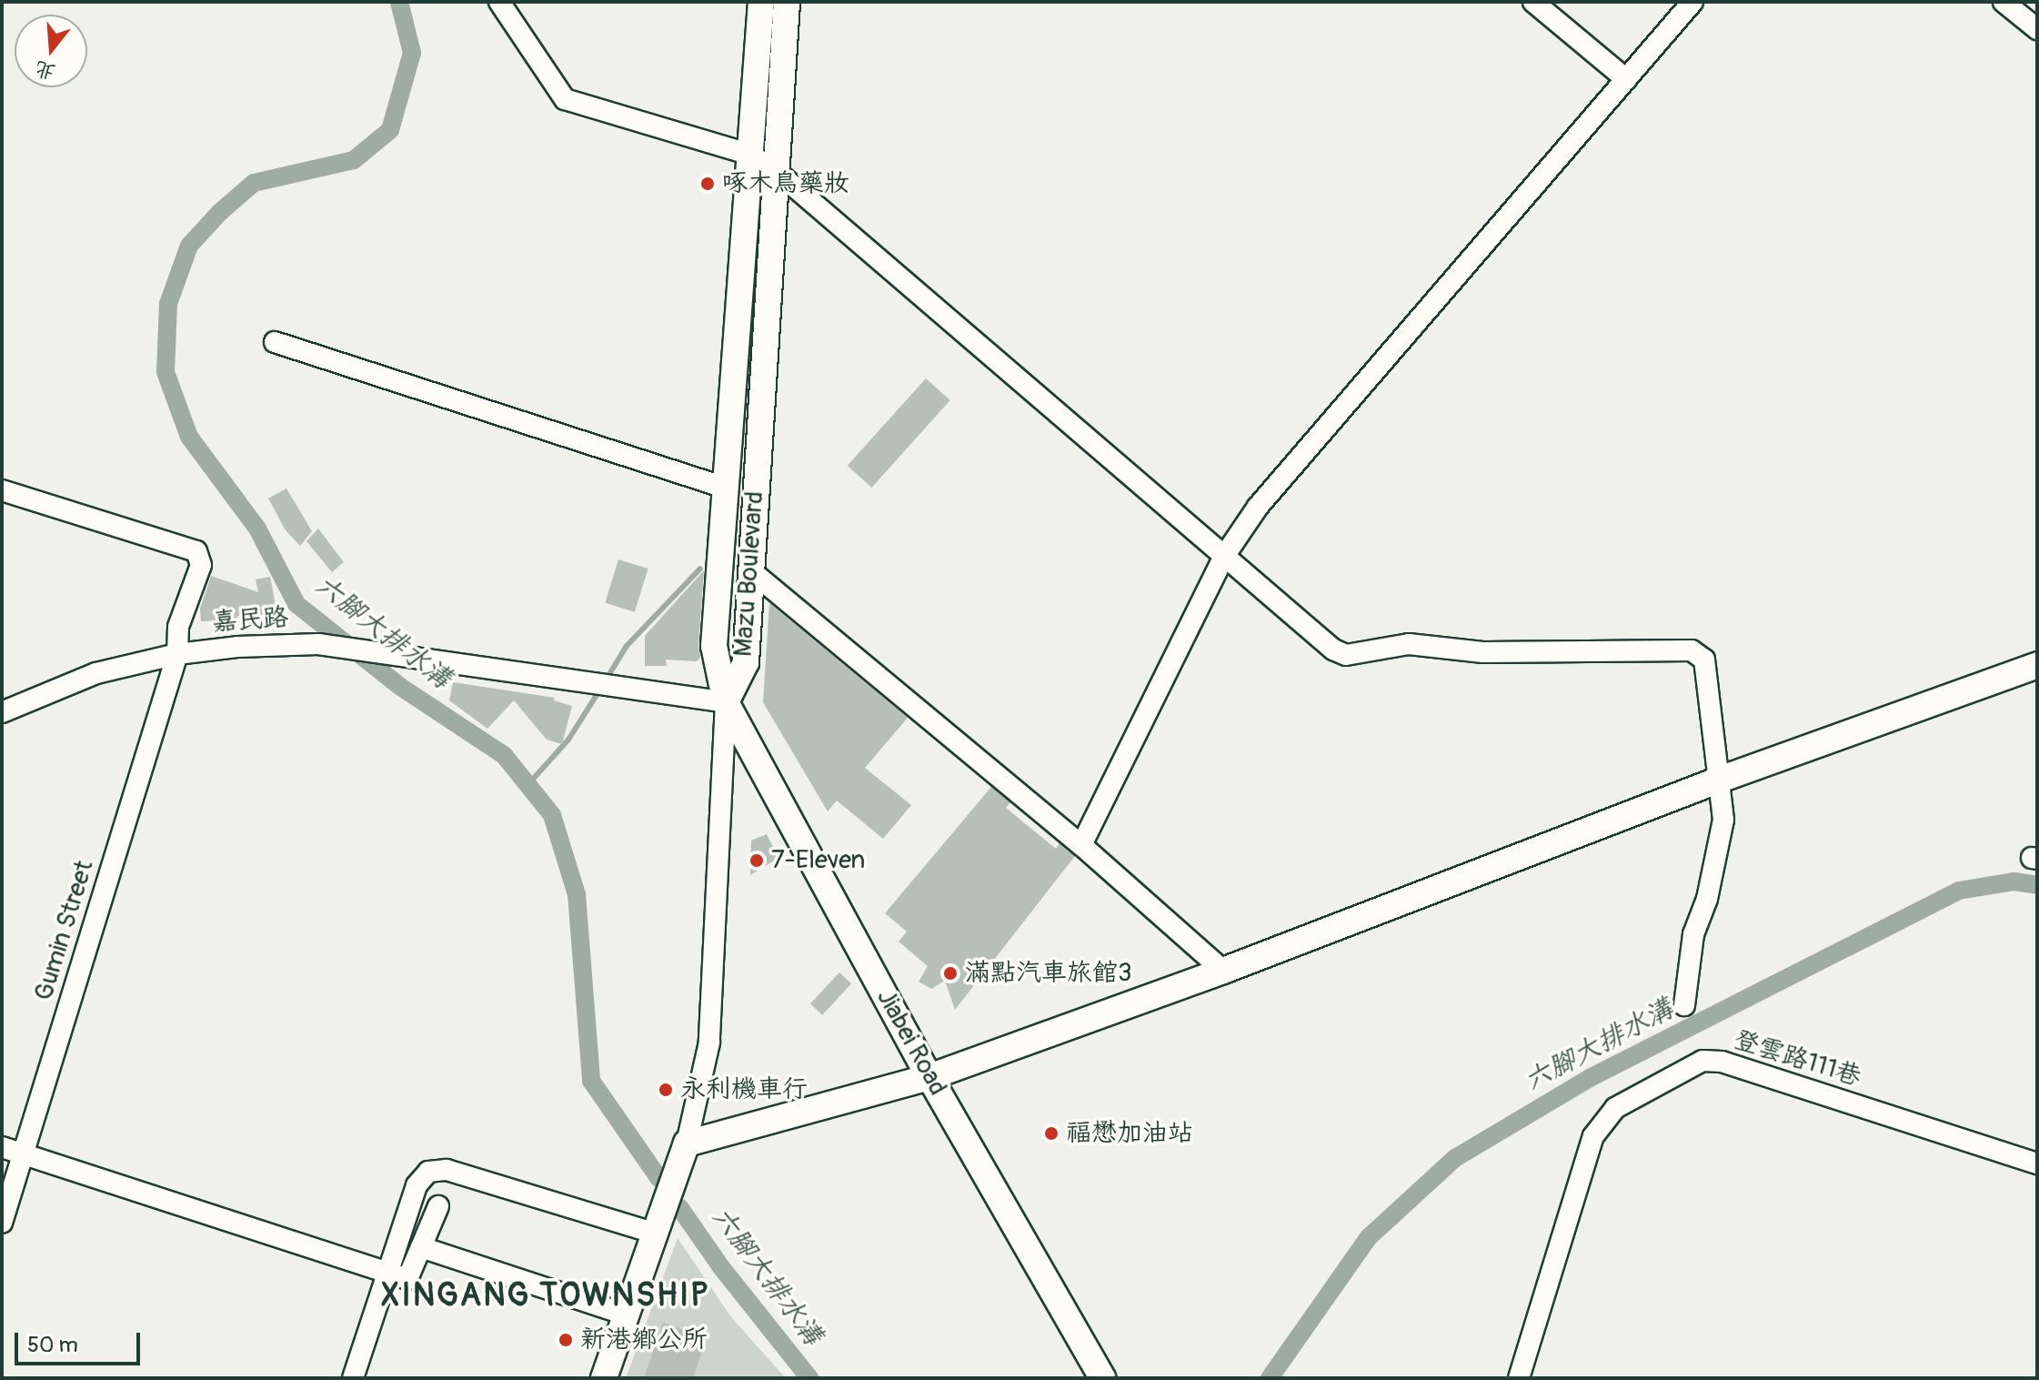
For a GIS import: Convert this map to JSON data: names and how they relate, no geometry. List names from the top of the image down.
{
  "streets": {
    "main road": ["Mazu Boulevard", "Jiabei Road"],
    "street": ["嘉民路", "Gumin Street", "登雲路111巷"]
  },
  "crossings": [
    ["Mazu Boulevard", "嘉民路"],
    ["Mazu Boulevard", "Jiabei Road"],
    ["嘉民路", "Gumin Street"],
    ["嘉民路", "Jiabei Road"]
  ],
  "districts": ["XINGANG TOWNSHIP"],
  "water": ["六腳大排水溝"],
  "places": [
    "啄木鳥藥妝",
    "7-Eleven",
    "滿點汽車旅館3",
    "永利機車行",
    "福懋加油站",
    "新港鄉公所"
  ],
  "scale_bar": "50 m",
  "north": "bottom"
}
